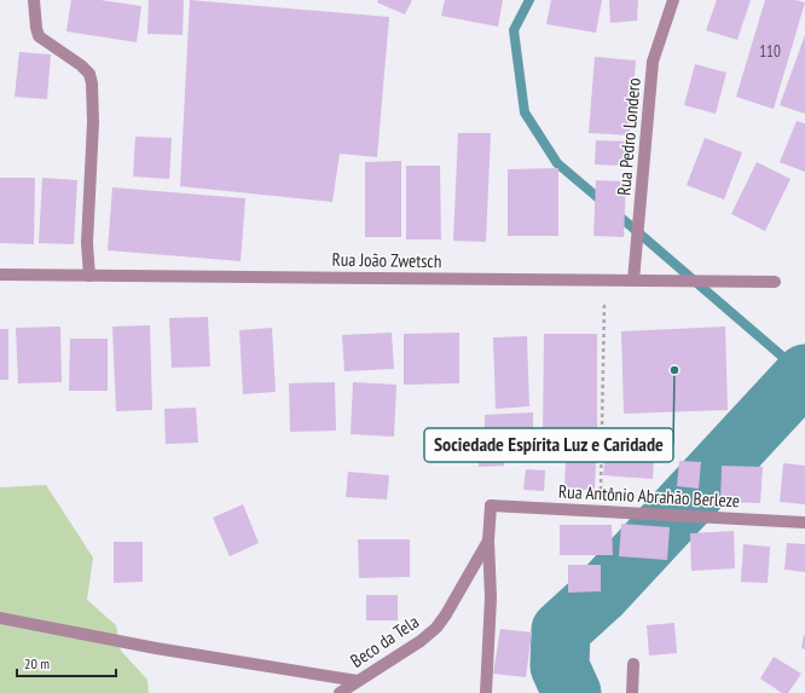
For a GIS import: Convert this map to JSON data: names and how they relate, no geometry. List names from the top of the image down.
{
  "streets": {
    "street": [
      "Rua Pedro Londero",
      "Rua João Zwetsch",
      "Rua Antônio Abrahão Berleze",
      "Beco da Tela"
    ]
  },
  "crossings": [
    ["Rua Pedro Londero", "Rua João Zwetsch"],
    ["Rua Antônio Abrahão Berleze", "Beco da Tela"]
  ],
  "places": ["Sociedade Espírita Luz e Caridade"],
  "house_numbers": ["110"],
  "scale_bar": "20 m"
}
